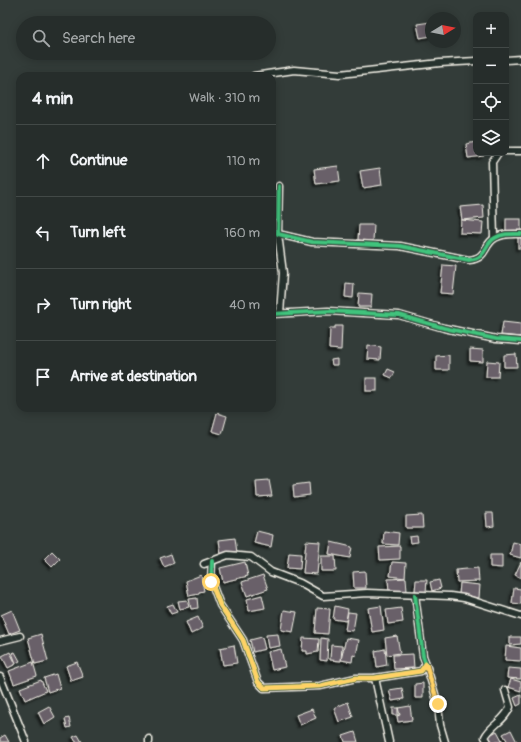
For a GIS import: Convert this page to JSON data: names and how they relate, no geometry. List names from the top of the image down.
{
  "north": "right",
  "page": {
    "map_buttons": ["+", "−"],
    "search": "Search here",
    "heading": ["4 min", "Walk · 310 m"],
    "list": [
      ["Continue", "110 m"],
      ["Turn left", "160 m"],
      ["Turn right", "40 m"],
      "Arrive at destination"
    ]
  }
}
